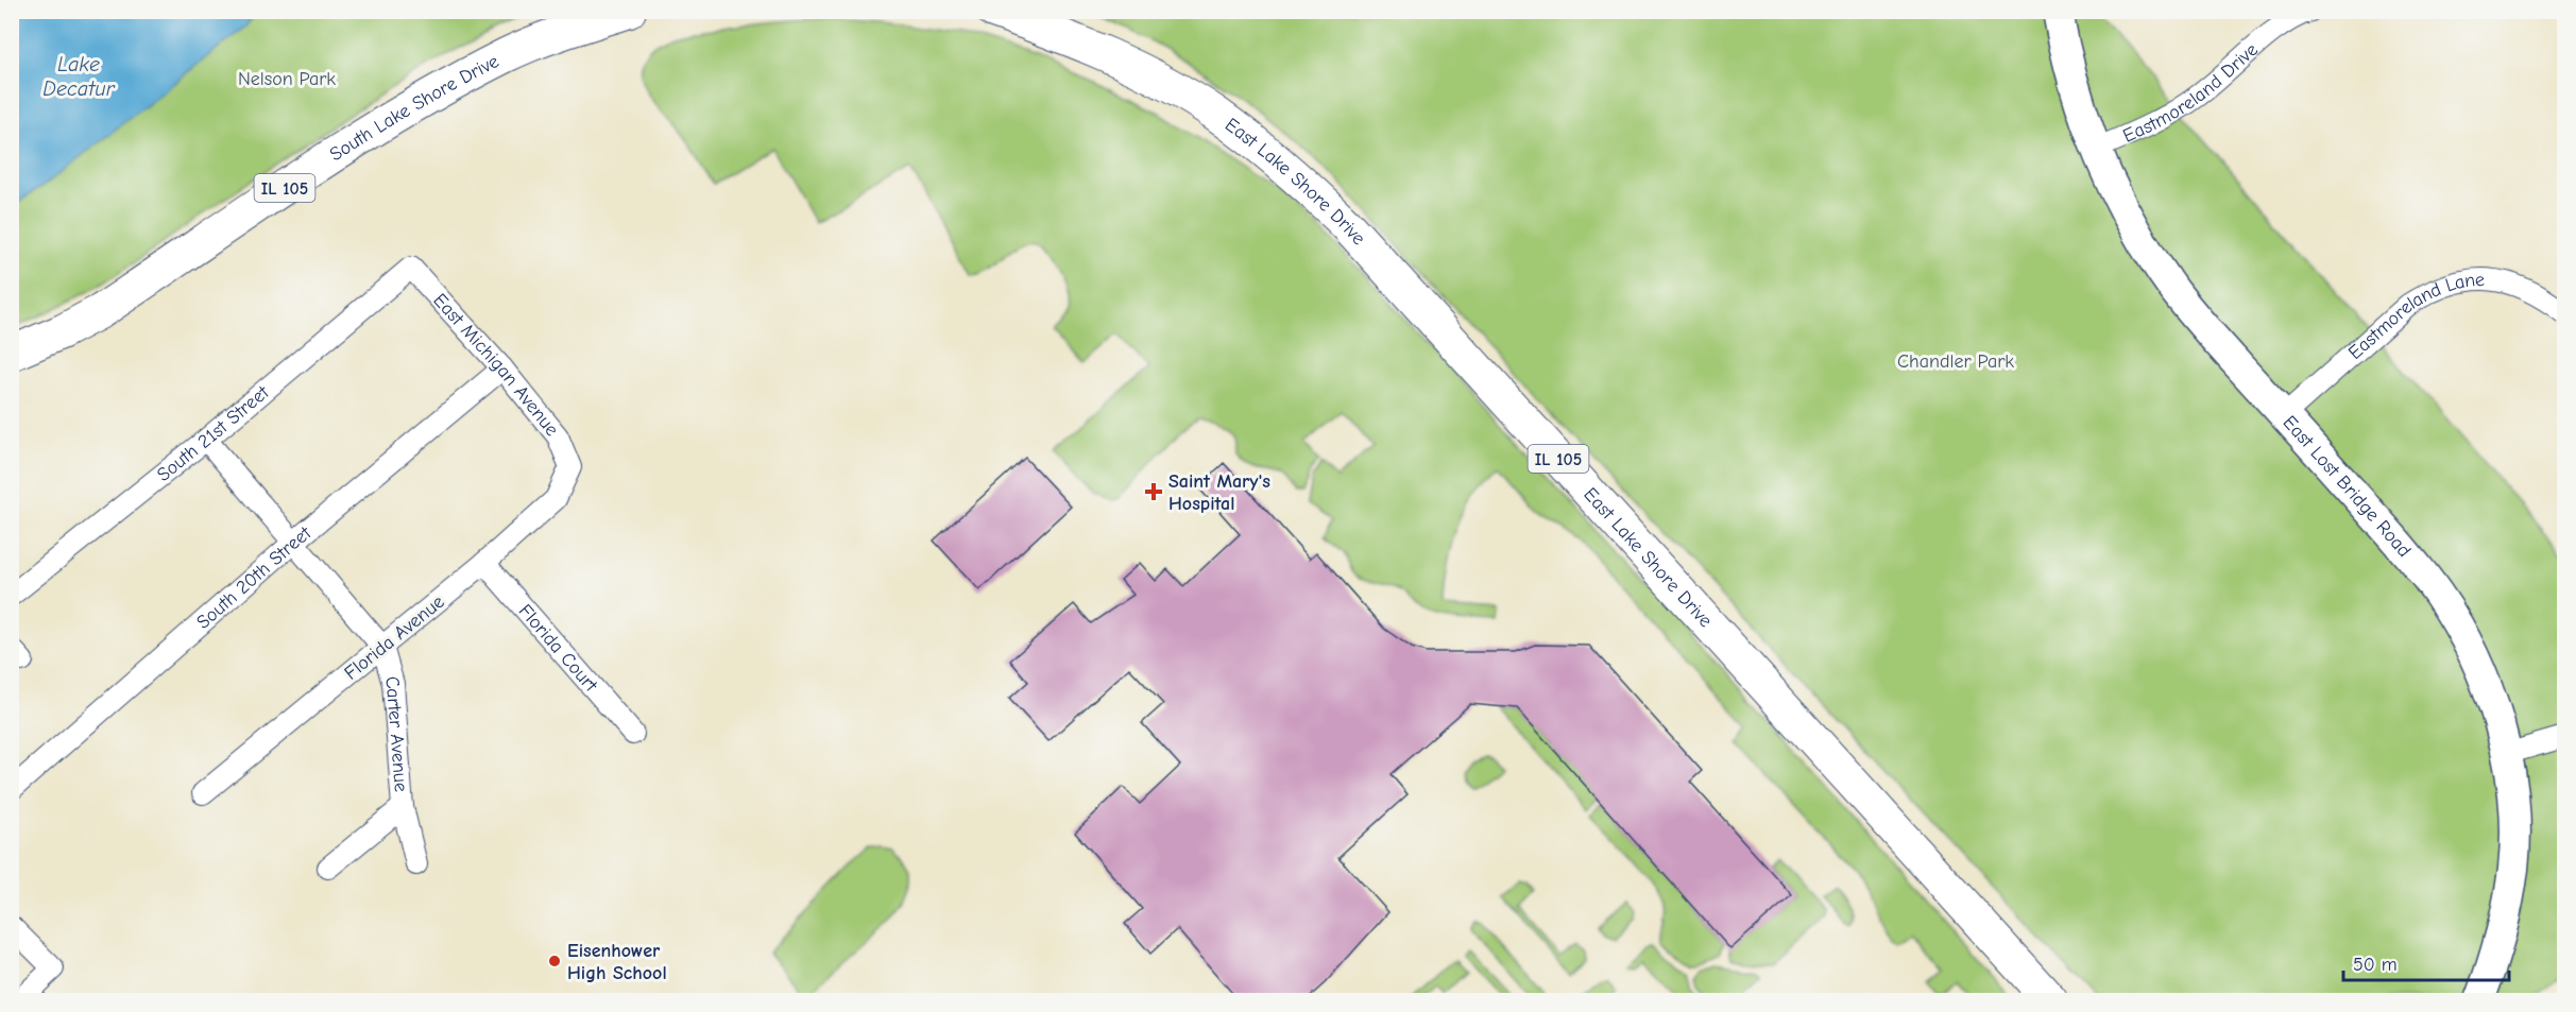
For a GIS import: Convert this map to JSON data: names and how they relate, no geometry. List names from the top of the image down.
{
  "streets": {
    "main road": ["South Lake Shore Drive", "East Lake Shore Drive", "IL 105"],
    "street": [
      "Eastmoreland Drive",
      "Eastmoreland Lane",
      "East Michigan Avenue",
      "South 21st Street",
      "East Lost Bridge Road",
      "South 20th Street",
      "Florida Avenue",
      "Florida Court",
      "Carter Avenue"
    ]
  },
  "crossings": [
    ["Eastmoreland Drive", "East Lost Bridge Road"],
    ["Eastmoreland Lane", "East Lost Bridge Road"],
    ["East Michigan Avenue", "South 21st Street"],
    ["East Michigan Avenue", "South 20th Street"],
    ["East Michigan Avenue", "Florida Avenue"],
    ["South 21st Street", "Carter Avenue"],
    ["South 20th Street", "Carter Avenue"],
    ["Florida Avenue", "Florida Court"],
    ["Florida Avenue", "Carter Avenue"]
  ],
  "water": ["Lake Decatur"],
  "parks": ["Nelson Park", "Chandler Park"],
  "places": {
    "health": ["Saint Mary's Hospital"],
    "other": ["Eisenhower High School"]
  },
  "scale_bar": "50 m"
}
